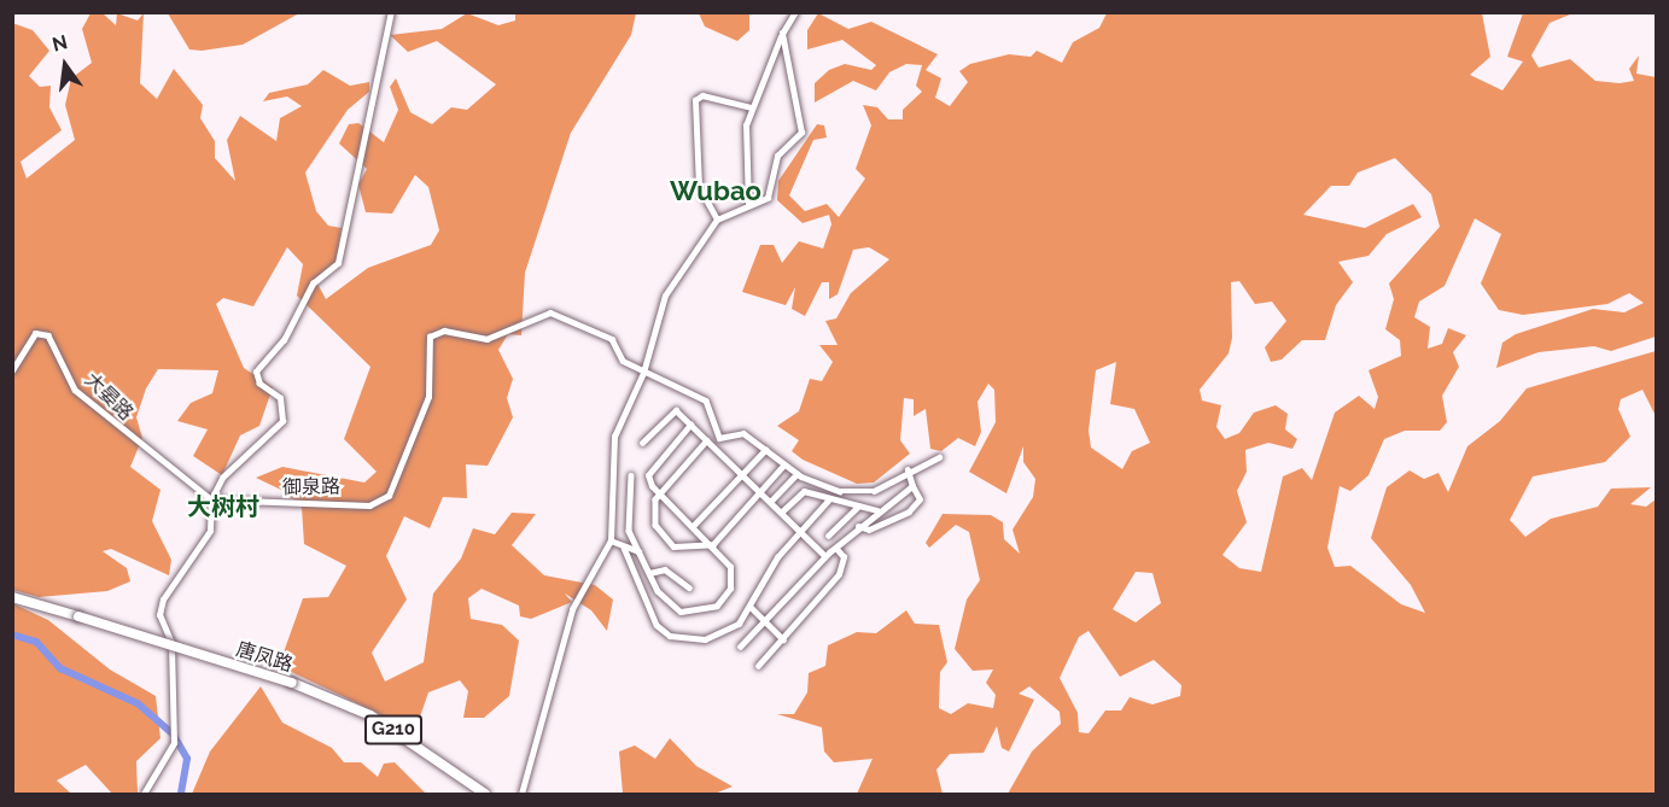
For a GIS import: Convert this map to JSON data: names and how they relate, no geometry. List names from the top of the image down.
{
  "streets": {
    "highway": ["唐凤路", "G210"],
    "street": ["大晏路", "御泉路"]
  },
  "crossings": [
    ["大晏路", "御泉路"]
  ],
  "districts": ["Wubao", "大树村"],
  "north": "top"
}
